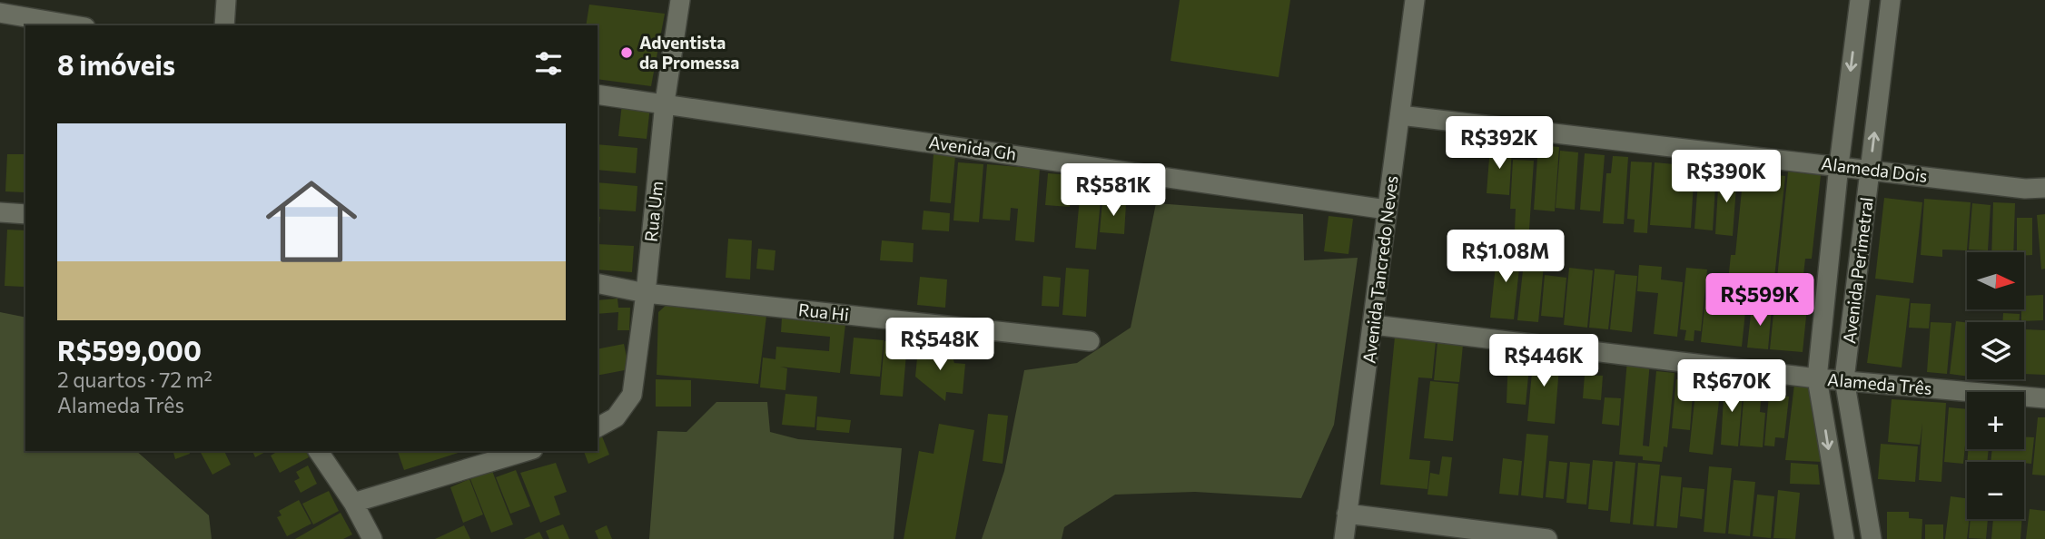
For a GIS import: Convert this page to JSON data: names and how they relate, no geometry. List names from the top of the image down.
{
  "streets": {
    "street": [
      "Avenida Gh",
      "Alameda Dois",
      "Rua Um",
      "Avenida Tancredo Neves",
      "Avenida Perimetral",
      "Rua Hi",
      "Alameda Três"
    ]
  },
  "crossings": [
    ["Avenida Gh", "Rua Um"],
    ["Avenida Gh", "Avenida Tancredo Neves"],
    ["Alameda Dois", "Avenida Tancredo Neves"],
    ["Alameda Dois", "Avenida Perimetral"],
    ["Rua Um", "Rua Hi"],
    ["Avenida Tancredo Neves", "Alameda Três"],
    ["Avenida Perimetral", "Alameda Três"]
  ],
  "places": ["Adventista da Promessa"],
  "north": "right",
  "page": {
    "heading": "8 imóveis",
    "list": [
      {
        "name": "R$599,000",
        "note": "2 quartos · 72 m² · Alameda Três"
      }
    ],
    "price": [
      "R$392K",
      "R$390K",
      "R$581K",
      "R$1.08M",
      "R$599K",
      "R$548K",
      "R$446K",
      "R$670K"
    ],
    "map_buttons": ["+", "−"]
  }
}
